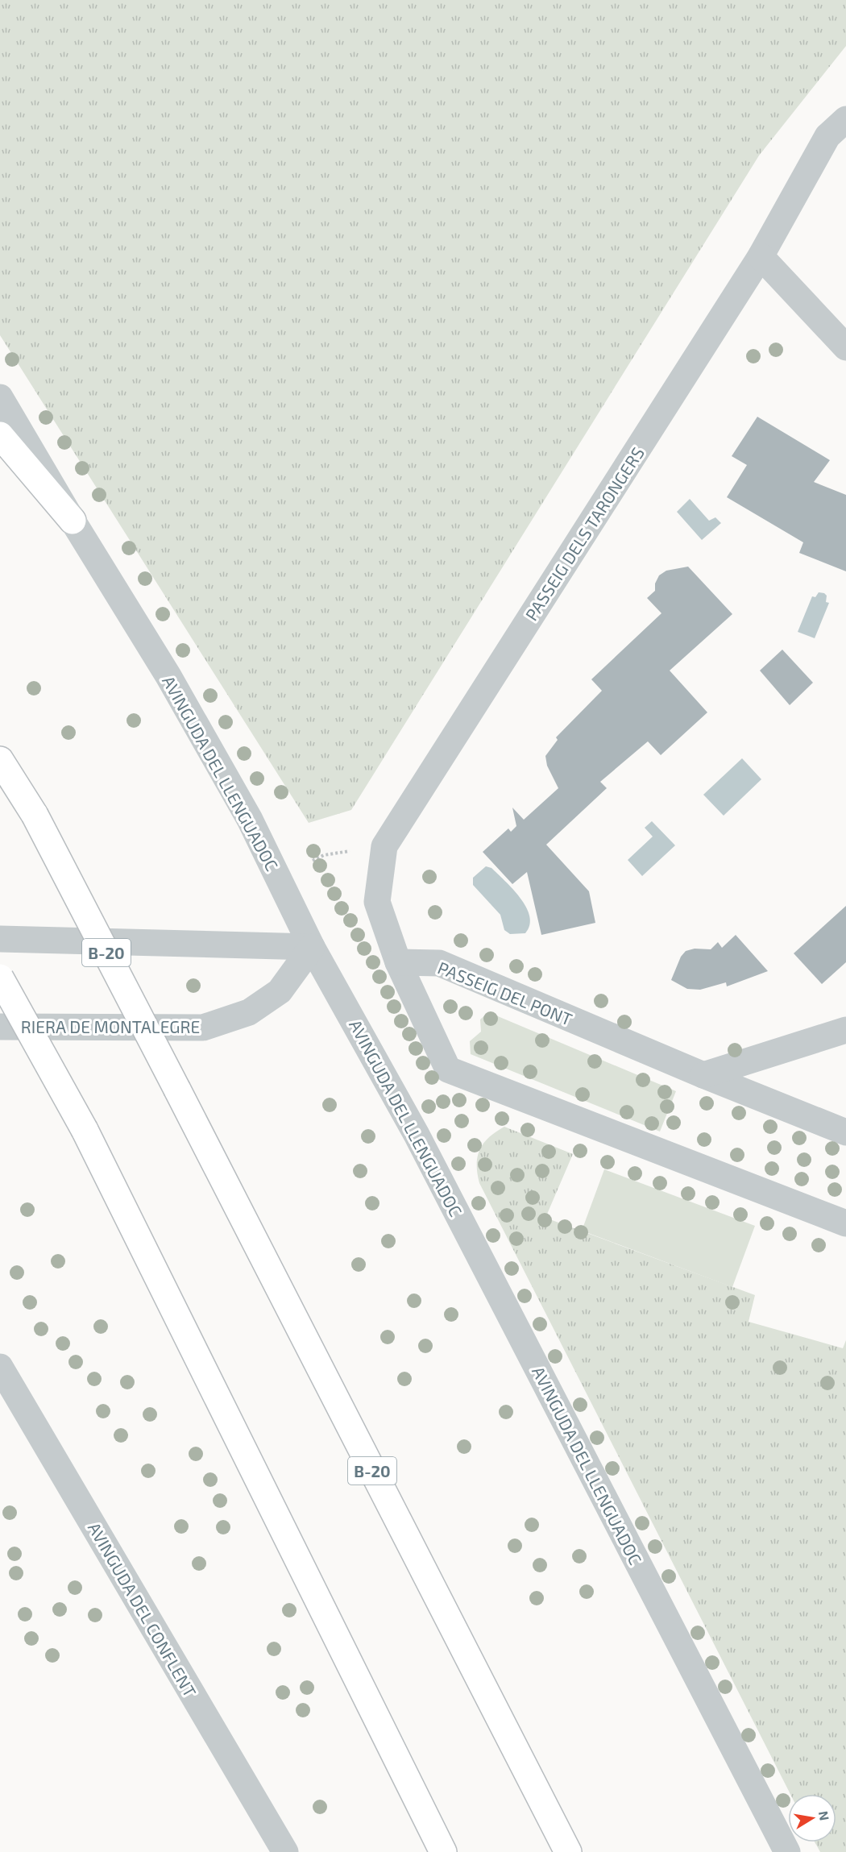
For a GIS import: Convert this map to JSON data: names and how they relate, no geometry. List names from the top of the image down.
{
  "streets": {
    "highway": ["B-20"],
    "street": [
      "PASSEIG DELS TARONGERS",
      "AVINGUDA DEL LLENGUADOC",
      "PASSEIG DEL PONT",
      "RIERA DE MONTALEGRE",
      "AVINGUDA DEL CONFLENT"
    ]
  },
  "crossings": [
    ["PASSEIG DELS TARONGERS", "PASSEIG DEL PONT"],
    ["AVINGUDA DEL LLENGUADOC", "RIERA DE MONTALEGRE"]
  ],
  "north": "right"
}
